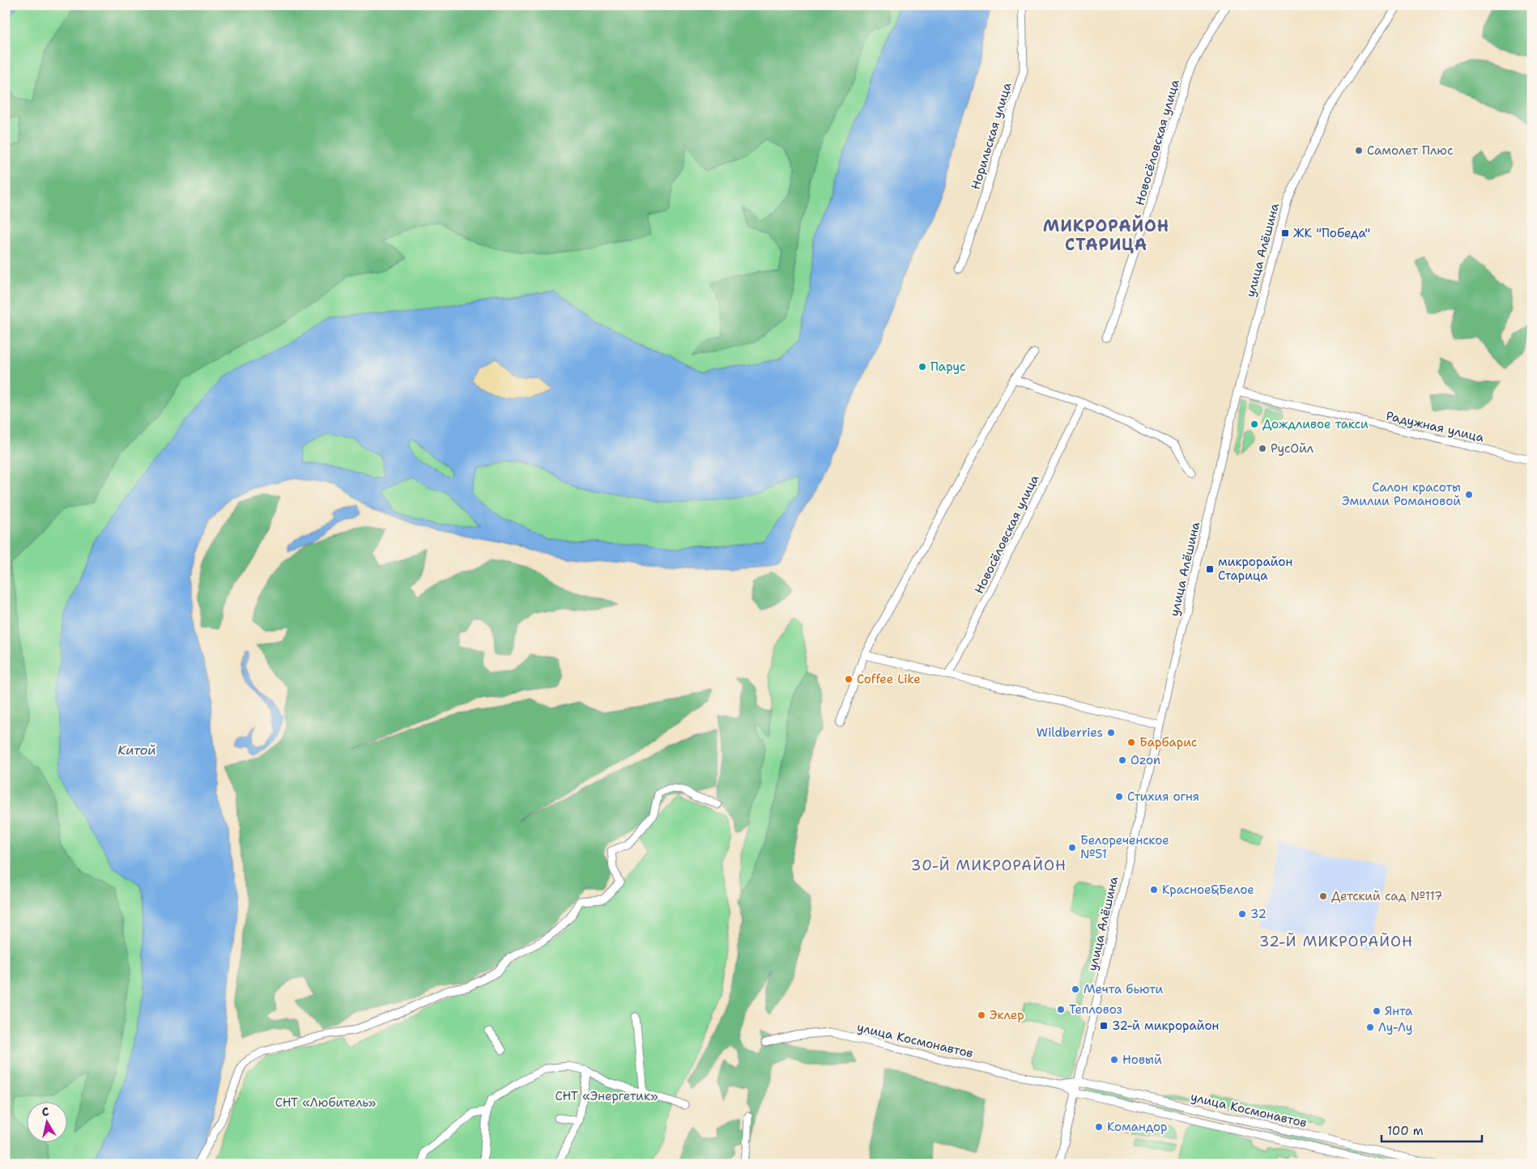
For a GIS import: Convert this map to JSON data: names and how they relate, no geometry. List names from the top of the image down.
{
  "streets": {
    "street": [
      "Норильская улица",
      "Новосёловская улица",
      "улица Алёшина",
      "Радужная улица",
      "улица Космонавтов"
    ]
  },
  "crossings": [
    ["улица Алёшина", "Радужная улица"],
    ["улица Алёшина", "улица Космонавтов"]
  ],
  "districts": ["МИКРОРАЙОН СТАРИЦА", "30-Й МИКРОРАЙОН", "32-Й МИКРОРАЙОН"],
  "water": ["Китой"],
  "parks": ["СНТ «Энергетик»", "СНТ «Любитель»"],
  "places": {
    "other": [
      "Самолет Плюс",
      "Парус",
      "Дождливое такси",
      "РусОйл",
      "Салон красоты Эмилии Романовой",
      "Coffee Like",
      "Wildberries",
      "Барбарис",
      "Ozon",
      "Стихия огня",
      "Белореченское №51",
      "Красное&Белое",
      "Детский сад №117",
      "32",
      "Мечта бьюти",
      "Тепловоз",
      "Янта",
      "Эклер",
      "Лу-Лу",
      "Новый",
      "Командор"
    ],
    "transit": ["ЖК \"Победа\"", "микрорайон Старица", "32-й микрорайон"]
  },
  "scale_bar": "100 m",
  "north": "top"
}
